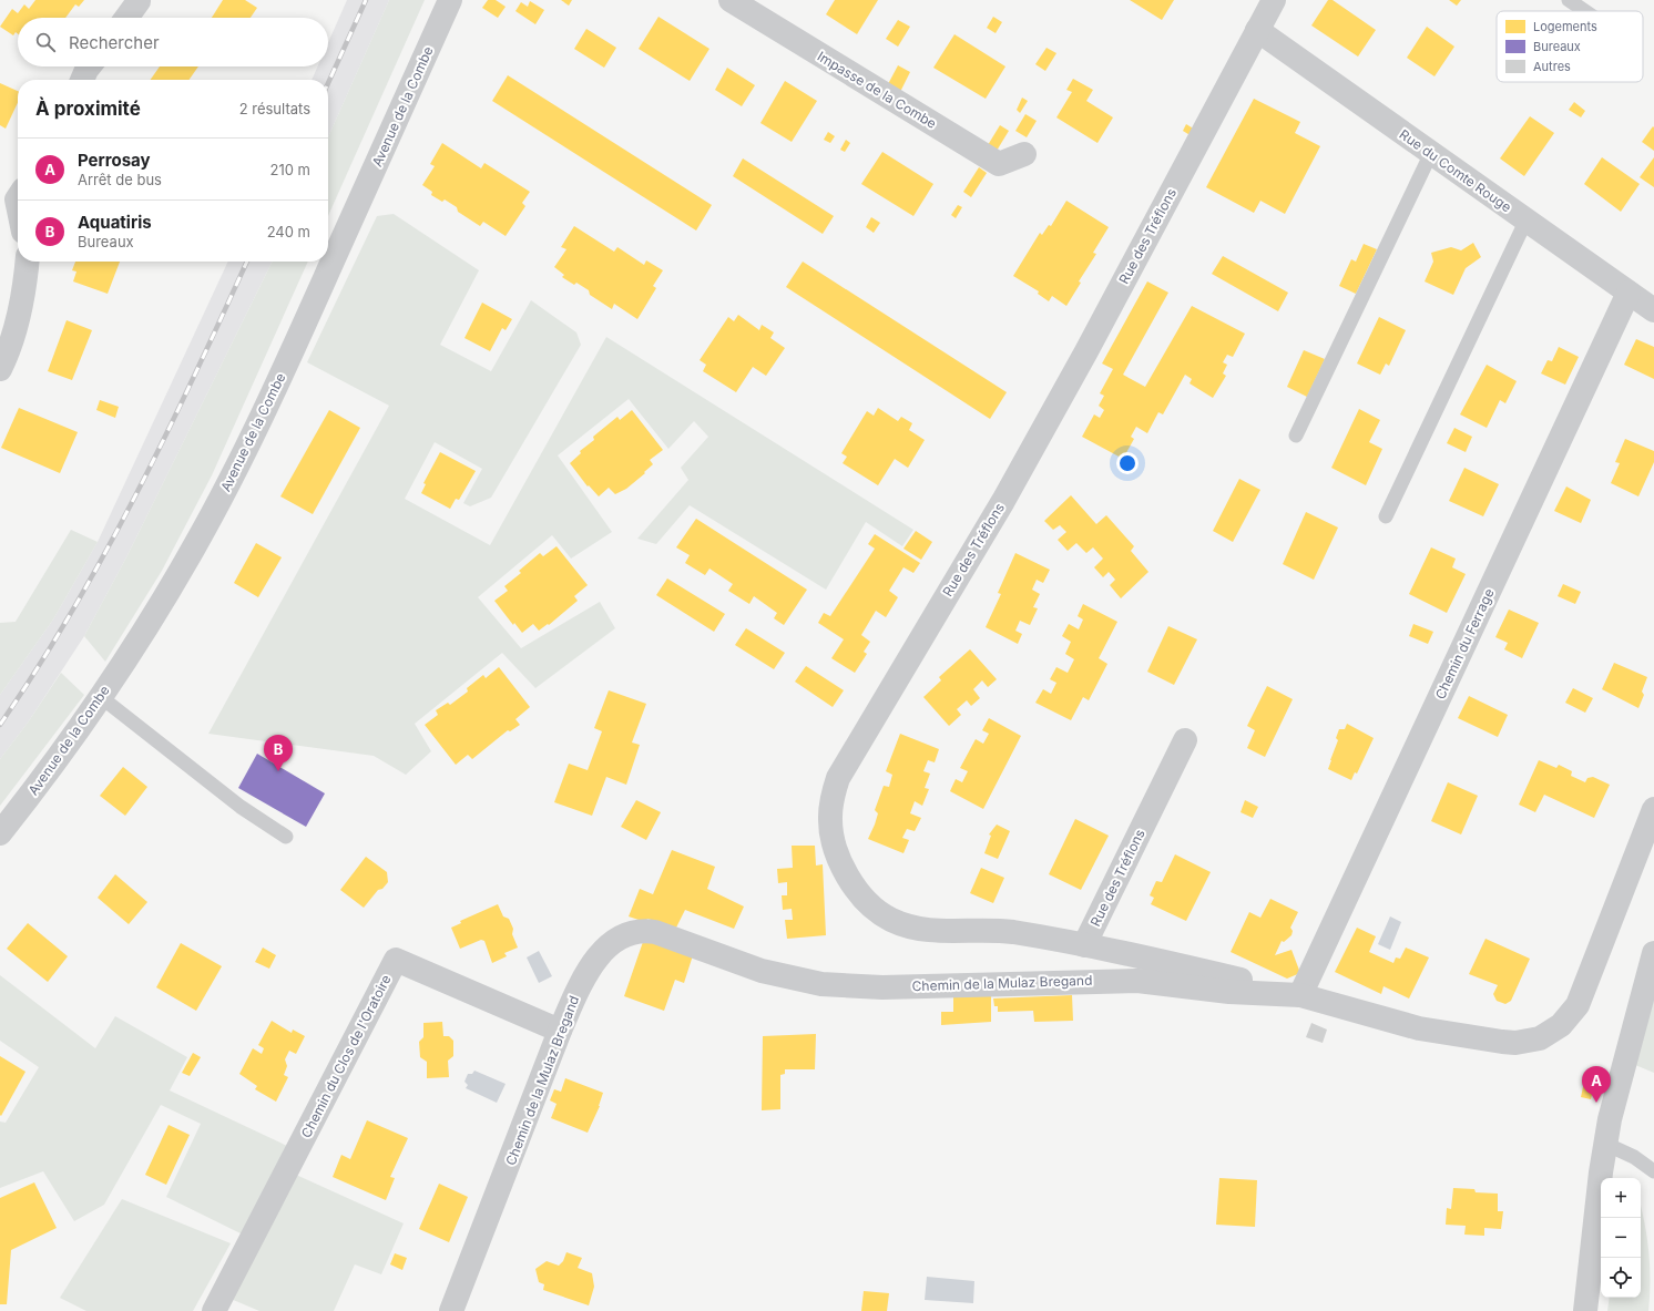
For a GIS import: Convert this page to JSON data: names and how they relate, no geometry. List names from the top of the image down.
{
  "streets": {
    "street": [
      "Impasse de la Combe",
      "Avenue de la Combe",
      "Rue du Comte Rouge",
      "Rue des Tréflons",
      "Chemin du Ferrage",
      "Chemin de la Mulaz Bregand",
      "Chemin du Clos de l'Oratoire"
    ]
  },
  "crossings": [
    ["Rue du Comte Rouge", "Rue des Tréflons"],
    ["Rue du Comte Rouge", "Chemin du Ferrage"],
    ["Rue des Tréflons", "Chemin du Ferrage"],
    ["Rue des Tréflons", "Chemin de la Mulaz Bregand"],
    ["Chemin du Ferrage", "Chemin de la Mulaz Bregand"],
    ["Chemin de la Mulaz Bregand", "Chemin du Clos de l'Oratoire"]
  ],
  "legend": ["Logements", "Bureaux", "Autres"],
  "page": {
    "search": "Rechercher",
    "heading": ["À proximité", "2 résultats"],
    "list": [
      {
        "mark": "A",
        "name": "Perrosay",
        "note": "Arrêt de bus",
        "value": "210 m"
      },
      {
        "mark": "B",
        "name": "Aquatiris",
        "note": "Bureaux",
        "value": "240 m"
      }
    ],
    "pins": ["B", "A"],
    "map_buttons": ["+", "−"]
  }
}
